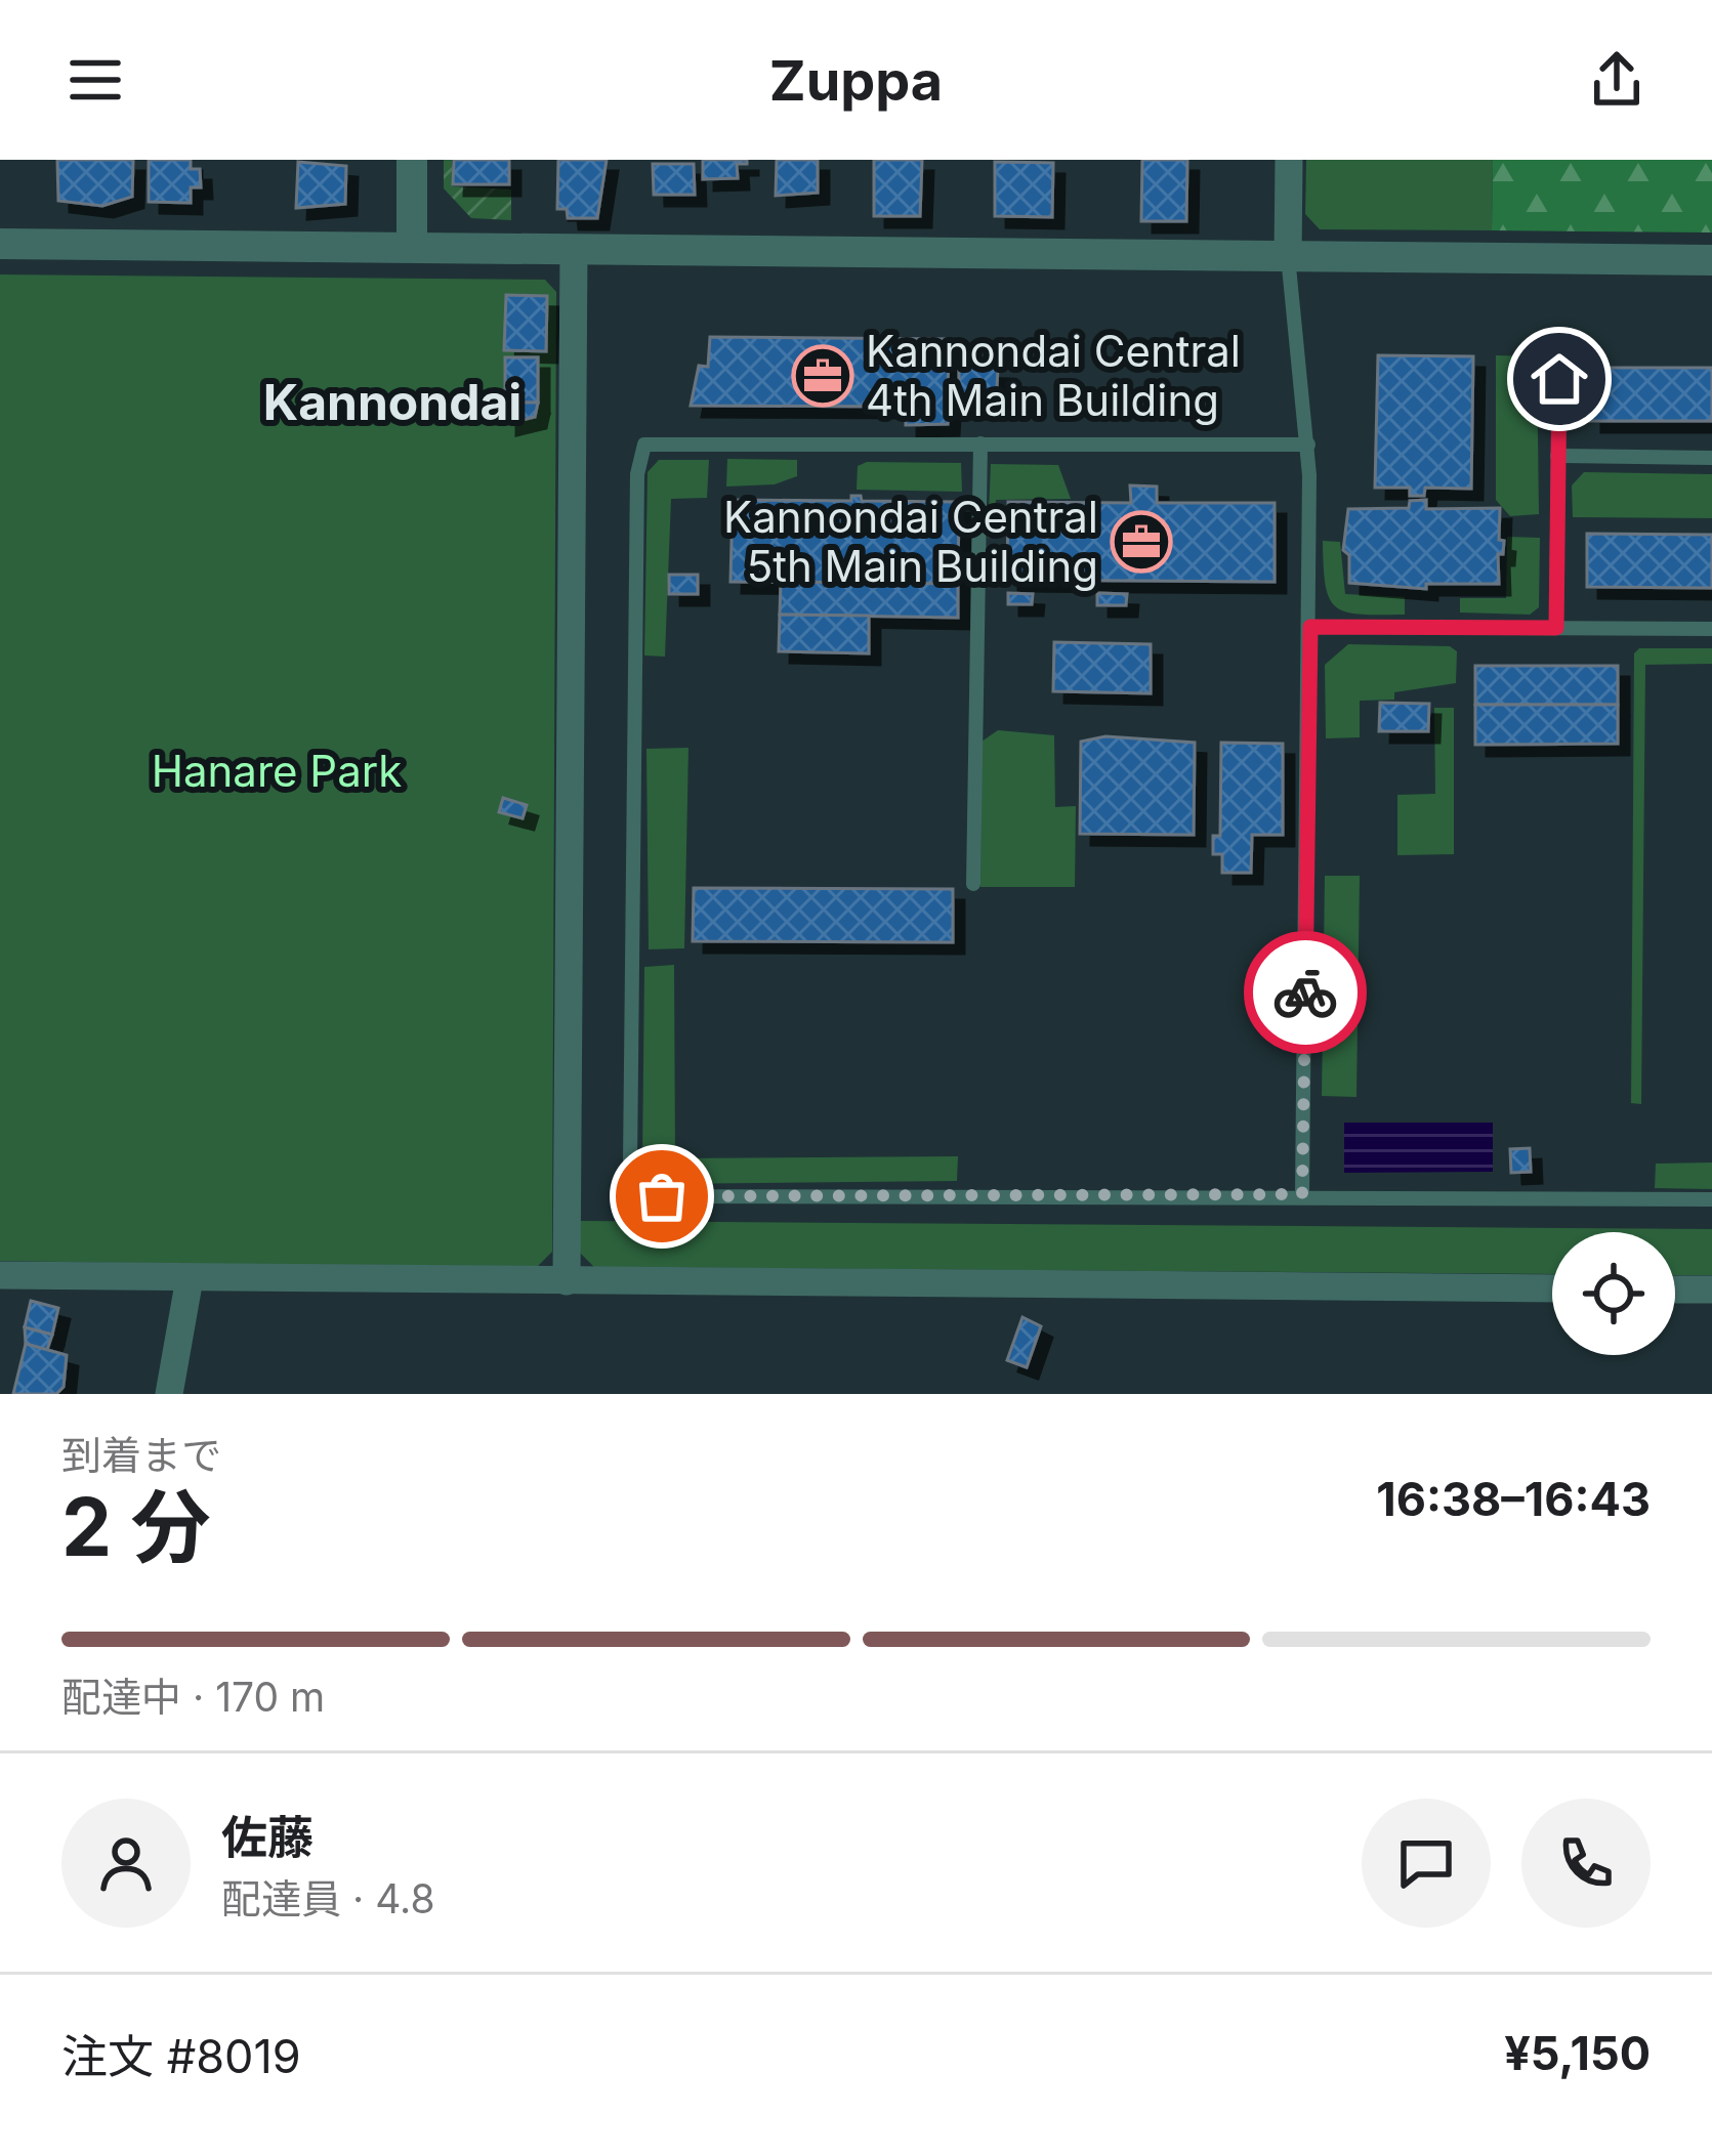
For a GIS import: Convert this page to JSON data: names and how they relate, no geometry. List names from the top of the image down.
{
  "districts": ["Kannondai"],
  "parks": ["Hanare Park"],
  "places": {
    "office": ["Kannondai Central 4th Main Building", "Kannondai Central 5th Main Building"]
  },
  "page": {
    "header": "Zuppa",
    "heading": ["2 分", "到着まで", "16:38–16:43"],
    "panel": [
      "佐藤",
      "配達員 · 4.8",
      "注文 #8019",
      "¥5,150"
    ],
    "bar": "配達中 · 170 m"
  }
}
